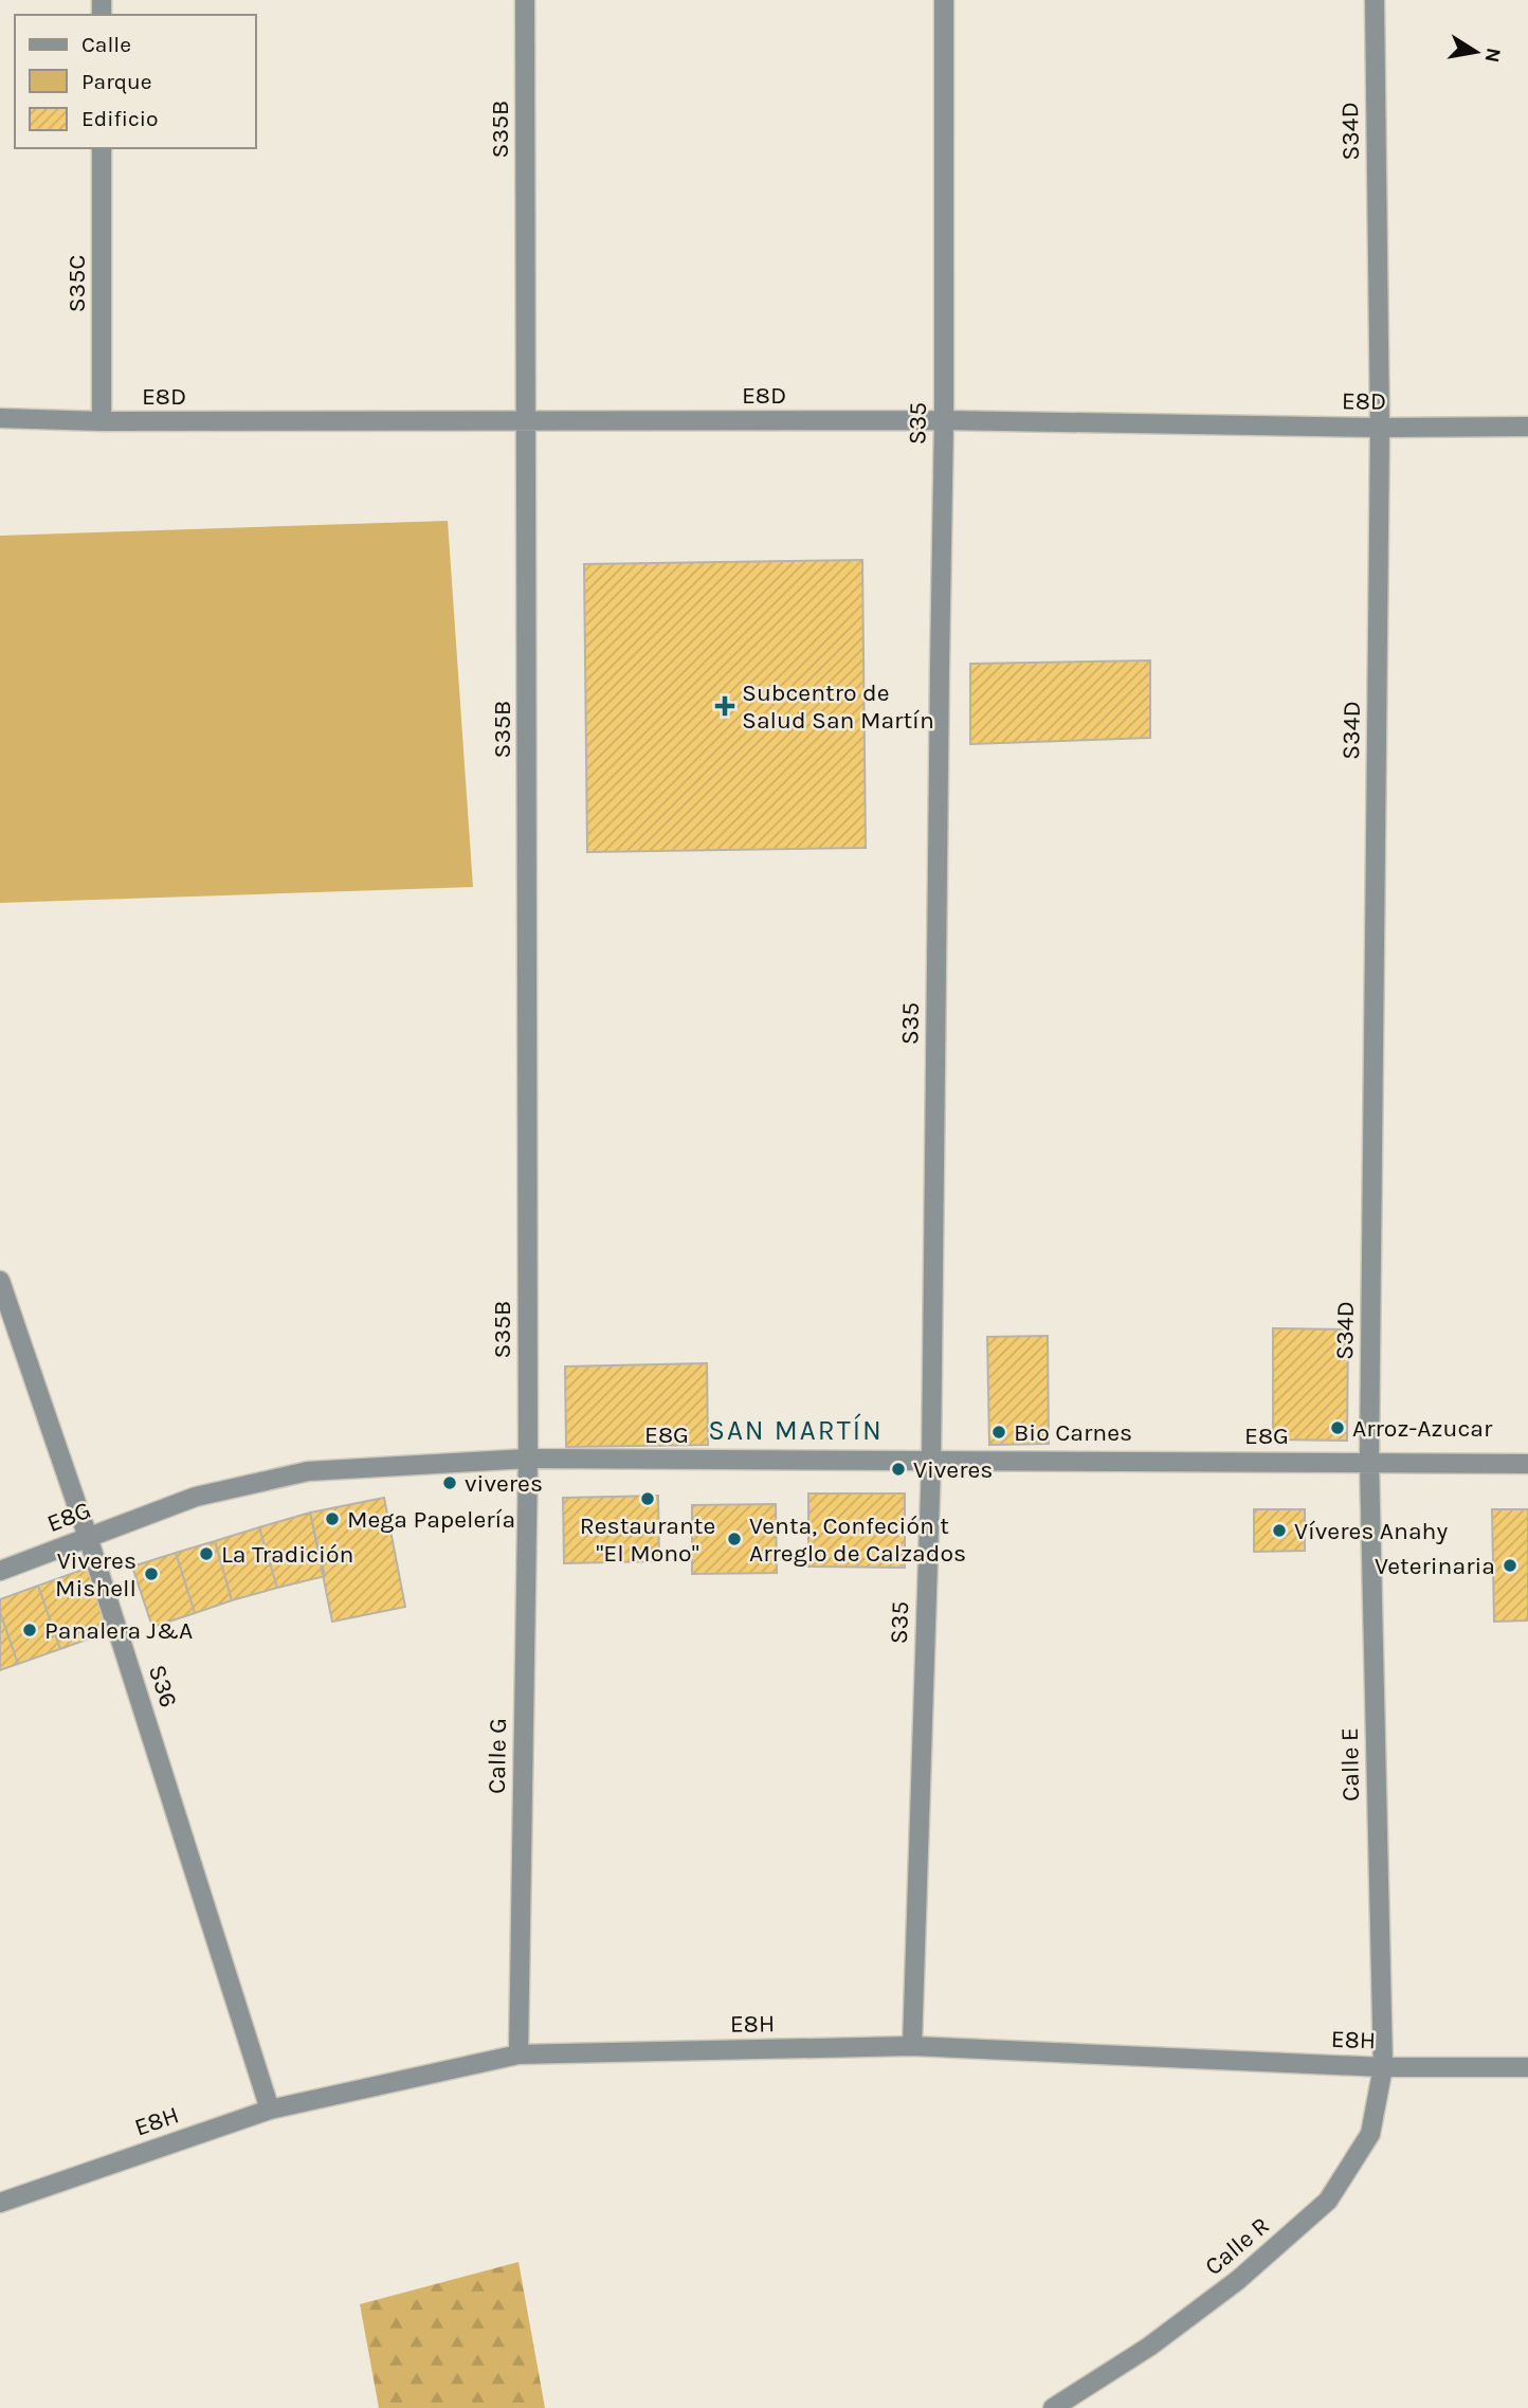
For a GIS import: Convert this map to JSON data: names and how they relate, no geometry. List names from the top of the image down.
{
  "streets": {
    "street": [
      "S35B",
      "S34D",
      "S35C",
      "E8D",
      "S35",
      "E8G",
      "S36",
      "Calle G",
      "Calle E",
      "E8H",
      "Calle R"
    ]
  },
  "crossings": [
    ["S35B", "E8D"],
    ["S35B", "E8G"],
    ["S35B", "Calle G"],
    ["S34D", "E8D"],
    ["S34D", "E8G"],
    ["S34D", "Calle E"],
    ["S35C", "E8D"],
    ["E8D", "S35"],
    ["S35", "E8G"],
    ["S35", "E8H"],
    ["E8G", "S36"],
    ["E8G", "Calle G"],
    ["E8G", "Calle E"],
    ["S36", "E8H"],
    ["Calle G", "E8H"],
    ["Calle E", "E8H"],
    ["Calle E", "Calle R"],
    ["E8H", "Calle R"]
  ],
  "districts": ["SAN MARTÍN"],
  "places": {
    "health": ["Subcentro de Salud San Martín"],
    "other": [
      "Arroz-Azucar",
      "Bio Carnes",
      "Viveres",
      "viveres",
      "Restaurante \"El Mono\"",
      "Mega Papelería",
      "Víveres Anahy",
      "Venta, Confeción t Arreglo de Calzados",
      "La Tradición",
      "Veterinaria",
      "Viveres Mishell",
      "Panalera J&A"
    ]
  },
  "legend": ["Calle", "Parque", "Edificio"],
  "north": "right"
}
